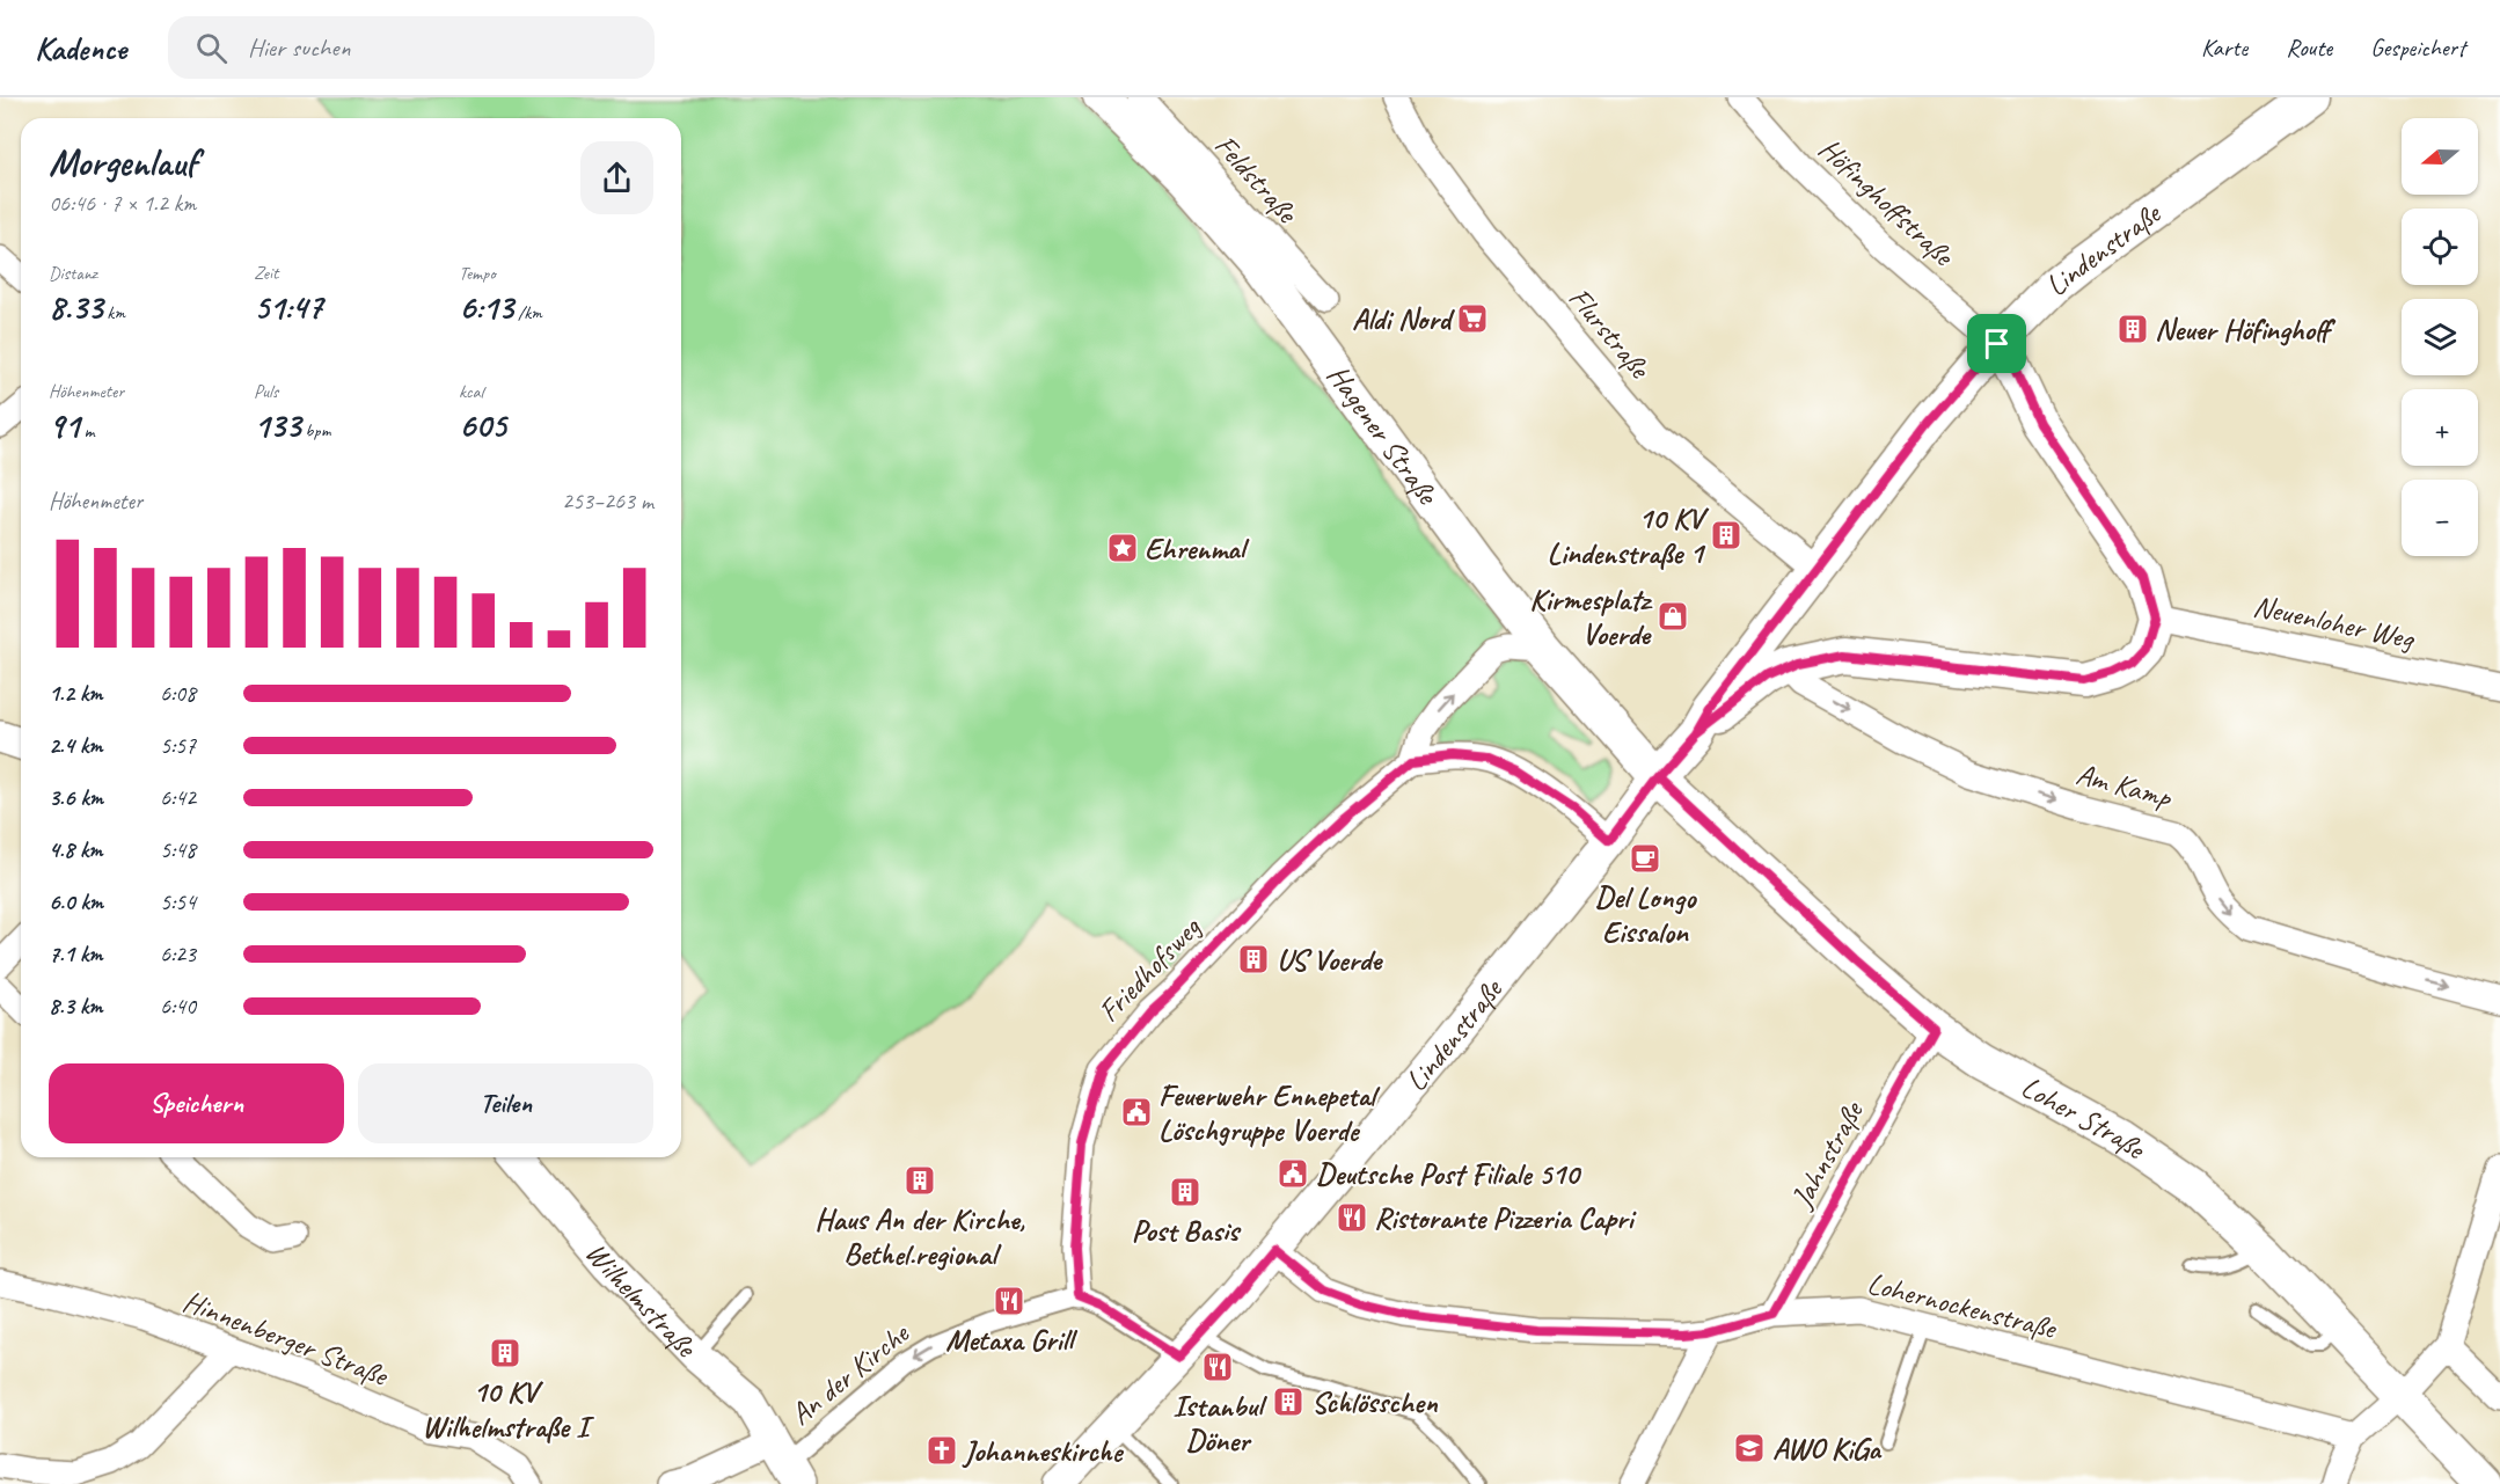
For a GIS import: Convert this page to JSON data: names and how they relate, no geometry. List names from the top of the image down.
{
  "streets": {
    "main road": ["Lindenstraße", "Hagener Straße", "Loher Straße"],
    "street": [
      "Feldstraße",
      "Höfinghoffstraße",
      "Flurstraße",
      "Neuenloher Weg",
      "Am Kamp",
      "Friedhofsweg",
      "Jahnstraße",
      "Wilhelmstraße",
      "Lohernockenstraße",
      "Hinnenberger Straße",
      "An der Kirche"
    ]
  },
  "crossings": [
    ["Höfinghoffstraße", "Lindenstraße"],
    ["Lindenstraße", "Flurstraße"],
    ["Lindenstraße", "Hagener Straße"],
    ["Lindenstraße", "Loher Straße"],
    ["Lindenstraße", "Lohernockenstraße"],
    ["Hagener Straße", "Loher Straße"],
    ["Friedhofsweg", "An der Kirche"],
    ["Loher Straße", "Jahnstraße"],
    ["Jahnstraße", "Lohernockenstraße"],
    ["Wilhelmstraße", "An der Kirche"]
  ],
  "one_way": ["Am Kamp", "An der Kirche"],
  "places": {
    "supermarket": ["Aldi Nord"],
    "building": [
      "Neuer Höfinghoff",
      "10 KV Lindenstraße 1",
      "US Voerde",
      "Haus An der Kirche, Bethel.regional",
      "Post Basis",
      "10 KV Wilhelmstraße I",
      "Schlösschen"
    ],
    "place": ["Ehrenmal"],
    "shop": ["Kirmesplatz Voerde"],
    "cafe": ["Del Longo Eissalon"],
    "public building": ["Feuerwehr Ennepetal Löschgruppe Voerde", "Deutsche Post Filiale 510"],
    "restaurant": ["Ristorante Pizzeria Capri", "Metaxa Grill", "Istanbul Döner"],
    "school or university": ["AWO KiGa"],
    "church": ["Johanneskirche"]
  },
  "north": "left",
  "page": {
    "header": "Kadence",
    "search": "Hier suchen",
    "nav": ["Karte", "Route", "Gespeichert"],
    "map_buttons": ["+", "−"],
    "heading": ["Morgenlauf", "06:46 · 7 × 1.2 km"],
    "stats": [
      ["Distanz", "8.33 km"],
      ["Zeit", "51:47"],
      ["Tempo", "6:13 /km"],
      ["Höhenmeter", "91 m"],
      ["Puls", "133 bpm"],
      ["kcal", "605"]
    ],
    "chart": ["Höhenmeter", "253–263 m"],
    "list": [
      {
        "name": "1.2 km",
        "note": "6:08"
      },
      {
        "name": "2.4 km",
        "note": "5:57"
      },
      {
        "name": "3.6 km",
        "note": "6:42"
      },
      {
        "name": "4.8 km",
        "note": "5:48"
      },
      {
        "name": "6.0 km",
        "note": "5:54"
      },
      {
        "name": "7.1 km",
        "note": "6:23"
      },
      {
        "name": "8.3 km",
        "note": "6:40"
      }
    ],
    "buttons": ["Speichern", "Teilen"]
  }
}
